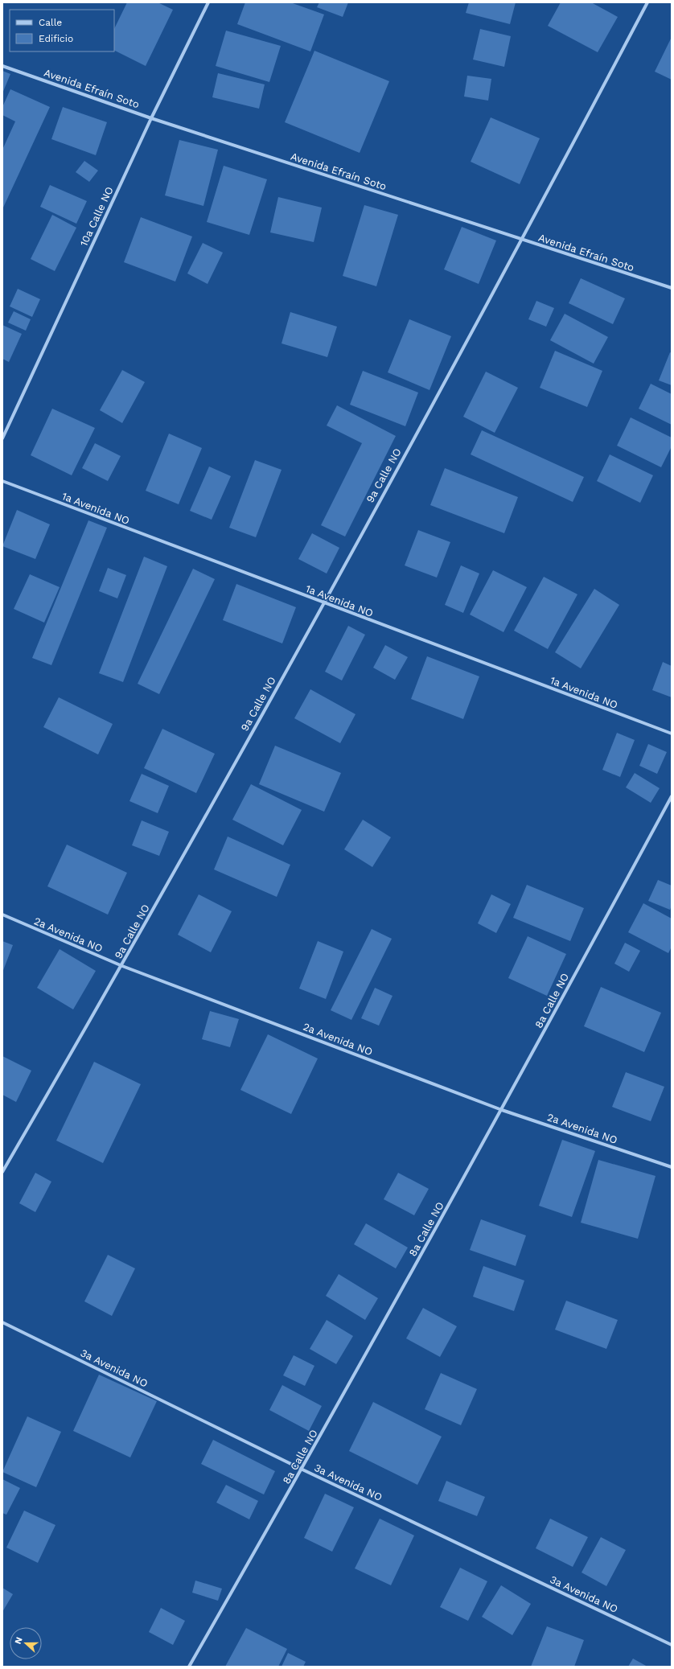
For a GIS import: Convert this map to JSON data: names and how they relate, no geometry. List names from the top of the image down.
{
  "streets": {
    "street": [
      "Avenida Efraín Soto",
      "10a Calle NO",
      "9a Calle NO",
      "1a Avenida NO",
      "2a Avenida NO",
      "8a Calle NO",
      "3a Avenida NO"
    ]
  },
  "crossings": [
    ["Avenida Efraín Soto", "10a Calle NO"],
    ["Avenida Efraín Soto", "9a Calle NO"],
    ["9a Calle NO", "1a Avenida NO"],
    ["9a Calle NO", "2a Avenida NO"],
    ["2a Avenida NO", "8a Calle NO"],
    ["8a Calle NO", "3a Avenida NO"]
  ],
  "legend": ["Calle", "Edificio"],
  "north": "left"
}
